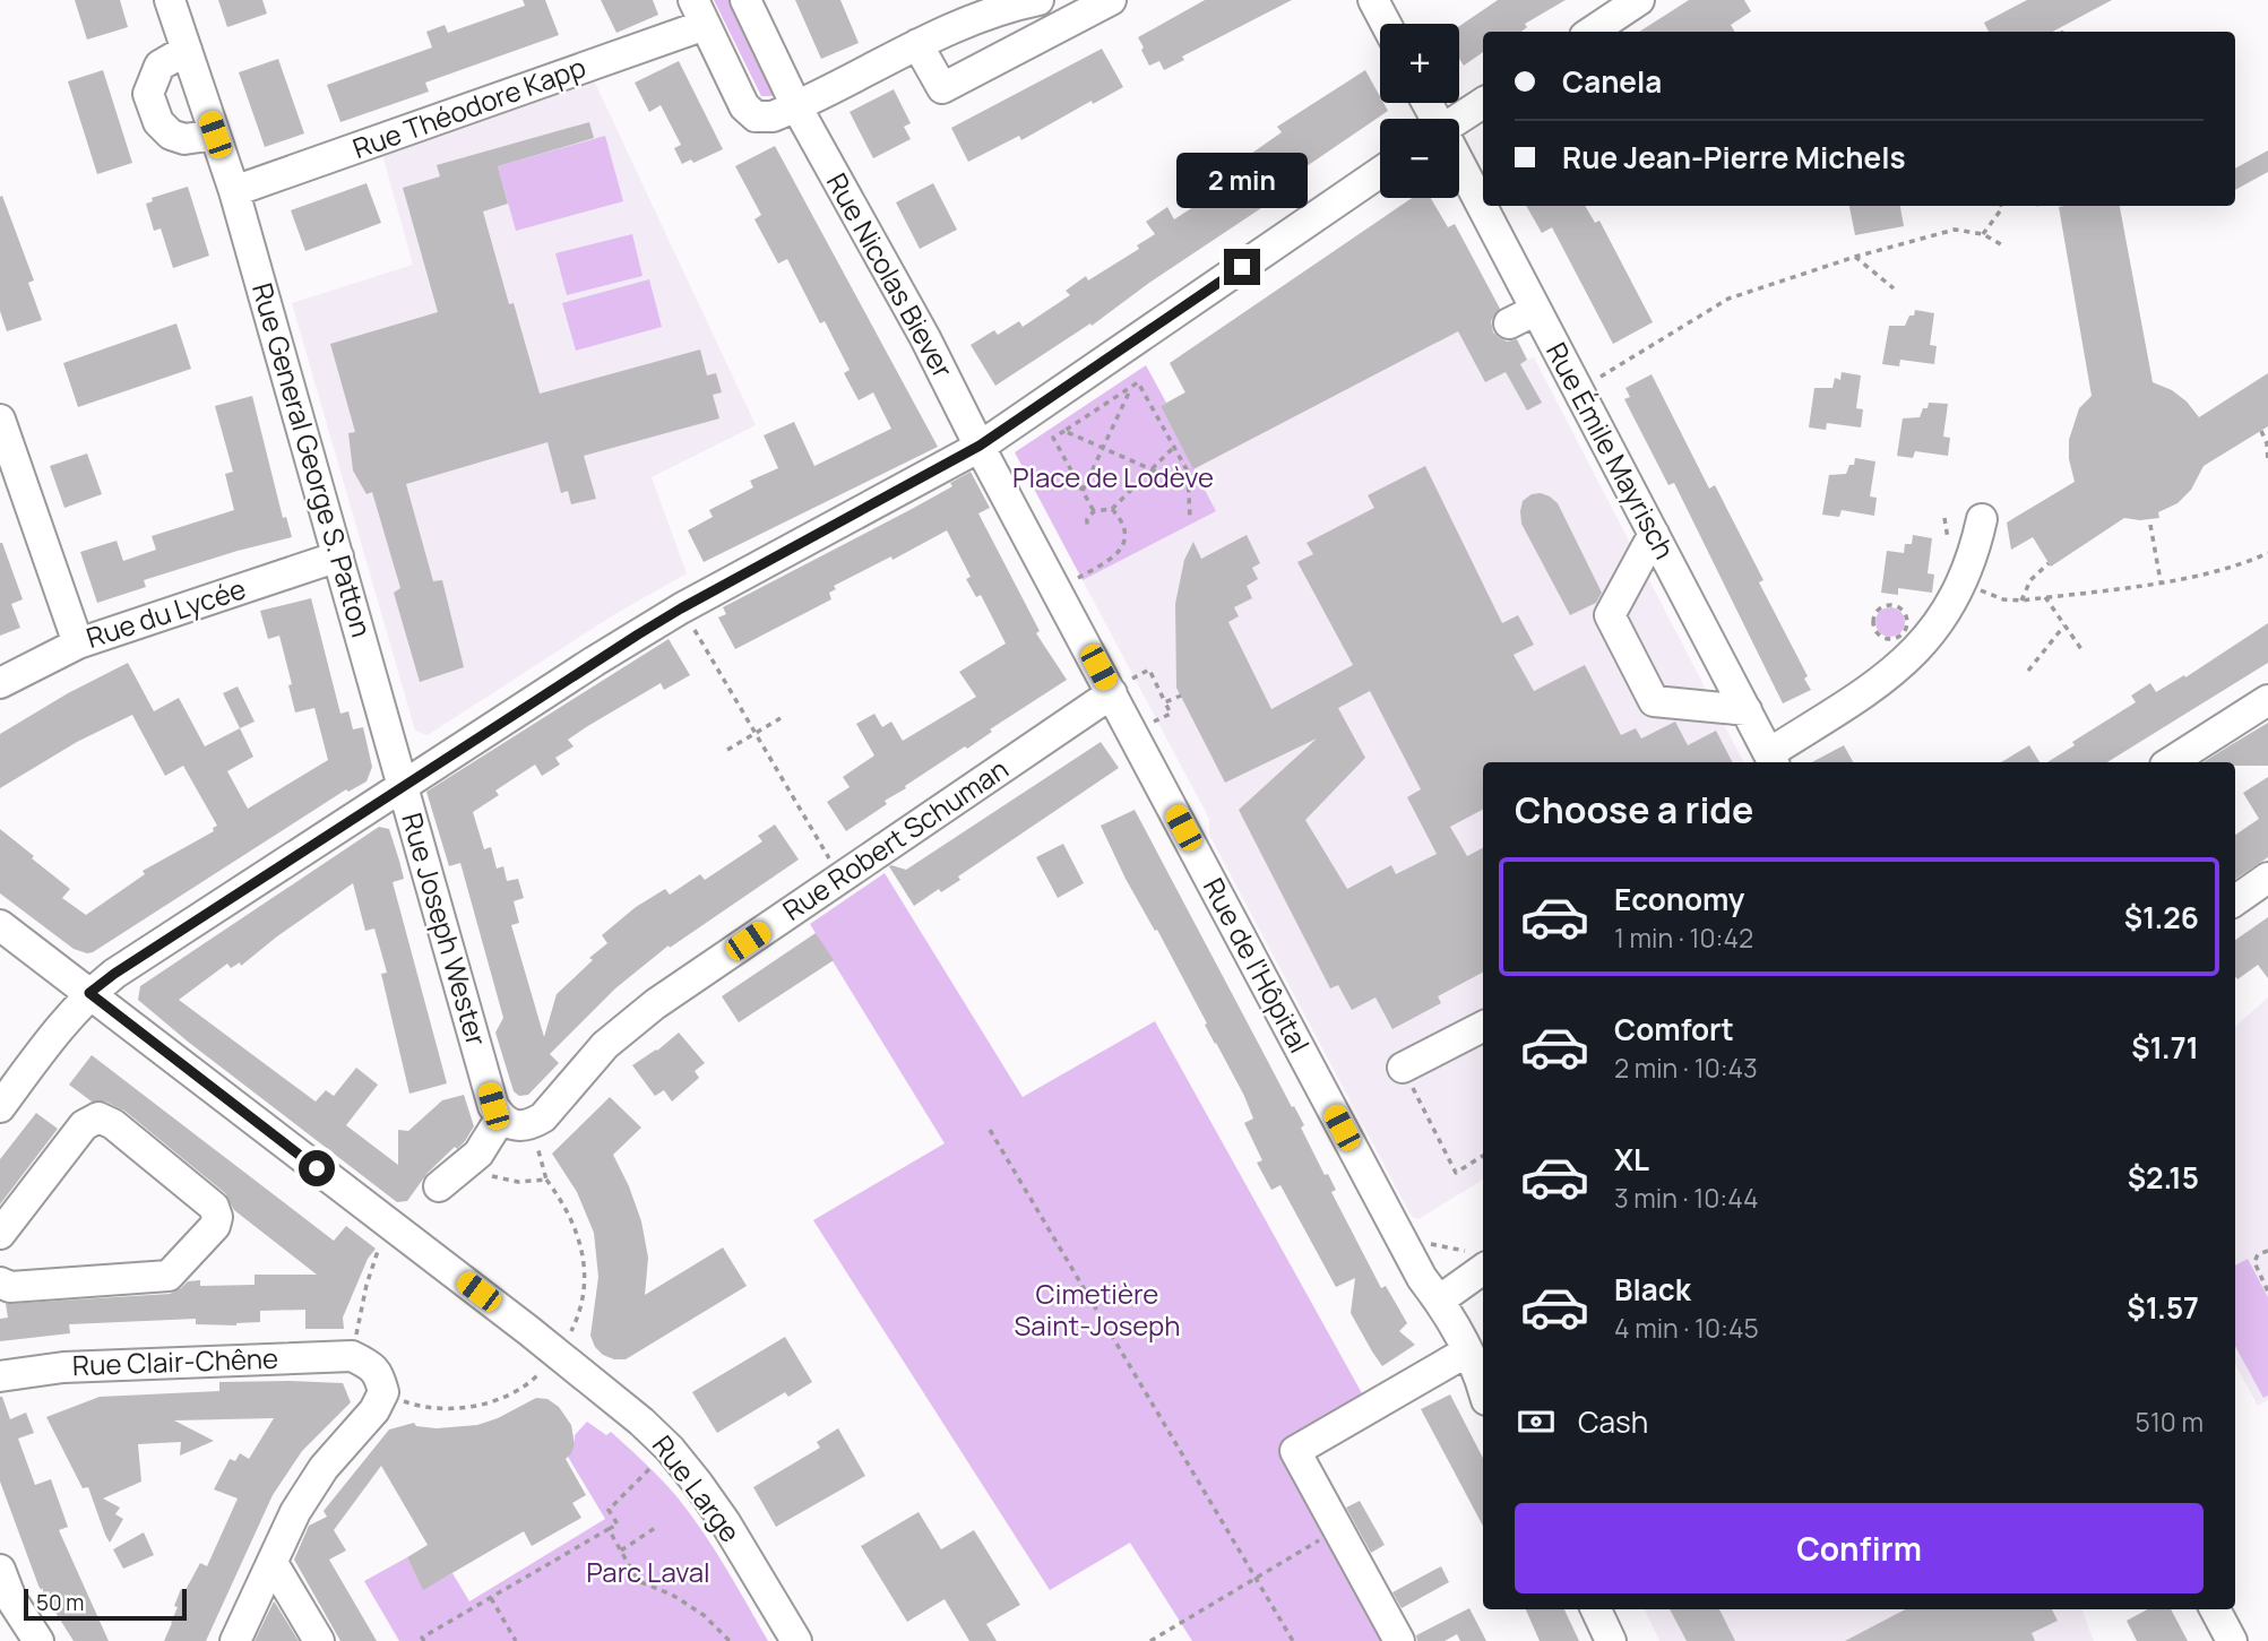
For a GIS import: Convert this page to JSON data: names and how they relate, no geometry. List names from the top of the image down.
{
  "streets": {
    "street": [
      "Rue Théodore Kapp",
      "Rue Nicolas Biever",
      "Rue Émile Mayrisch",
      "Rue General George S. Patton",
      "Rue du Lycée",
      "Rue Robert Schuman",
      "Rue Joseph Wester",
      "Rue de l'Hôpital",
      "Rue Clair-Chêne",
      "Rue Large"
    ]
  },
  "crossings": [
    ["Rue Théodore Kapp", "Rue General George S. Patton"],
    ["Rue Nicolas Biever", "Rue de l'Hôpital"],
    ["Rue General George S. Patton", "Rue du Lycée"],
    ["Rue General George S. Patton", "Rue Joseph Wester"],
    ["Rue Robert Schuman", "Rue de l'Hôpital"]
  ],
  "parks": ["Place de Lodève", "Cimetière Saint-Joseph", "Parc Laval"],
  "scale_bar": "50 m",
  "page": {
    "map_buttons": ["+", "−"],
    "banner": ["Canela", "Rue Jean-Pierre Michels"],
    "bubble": "2 min",
    "heading": "Choose a ride",
    "list": [
      {
        "name": "Economy",
        "note": "1 min · 10:42",
        "value": "$1.26"
      },
      {
        "name": "Comfort",
        "note": "2 min · 10:43",
        "value": "$1.71"
      },
      {
        "name": "XL",
        "note": "3 min · 10:44",
        "value": "$2.15"
      },
      {
        "name": "Black",
        "note": "4 min · 10:45",
        "value": "$1.57"
      }
    ],
    "pay": ["Cash", "510 m"],
    "buttons": "Confirm",
    "scale": "50 m"
  }
}
